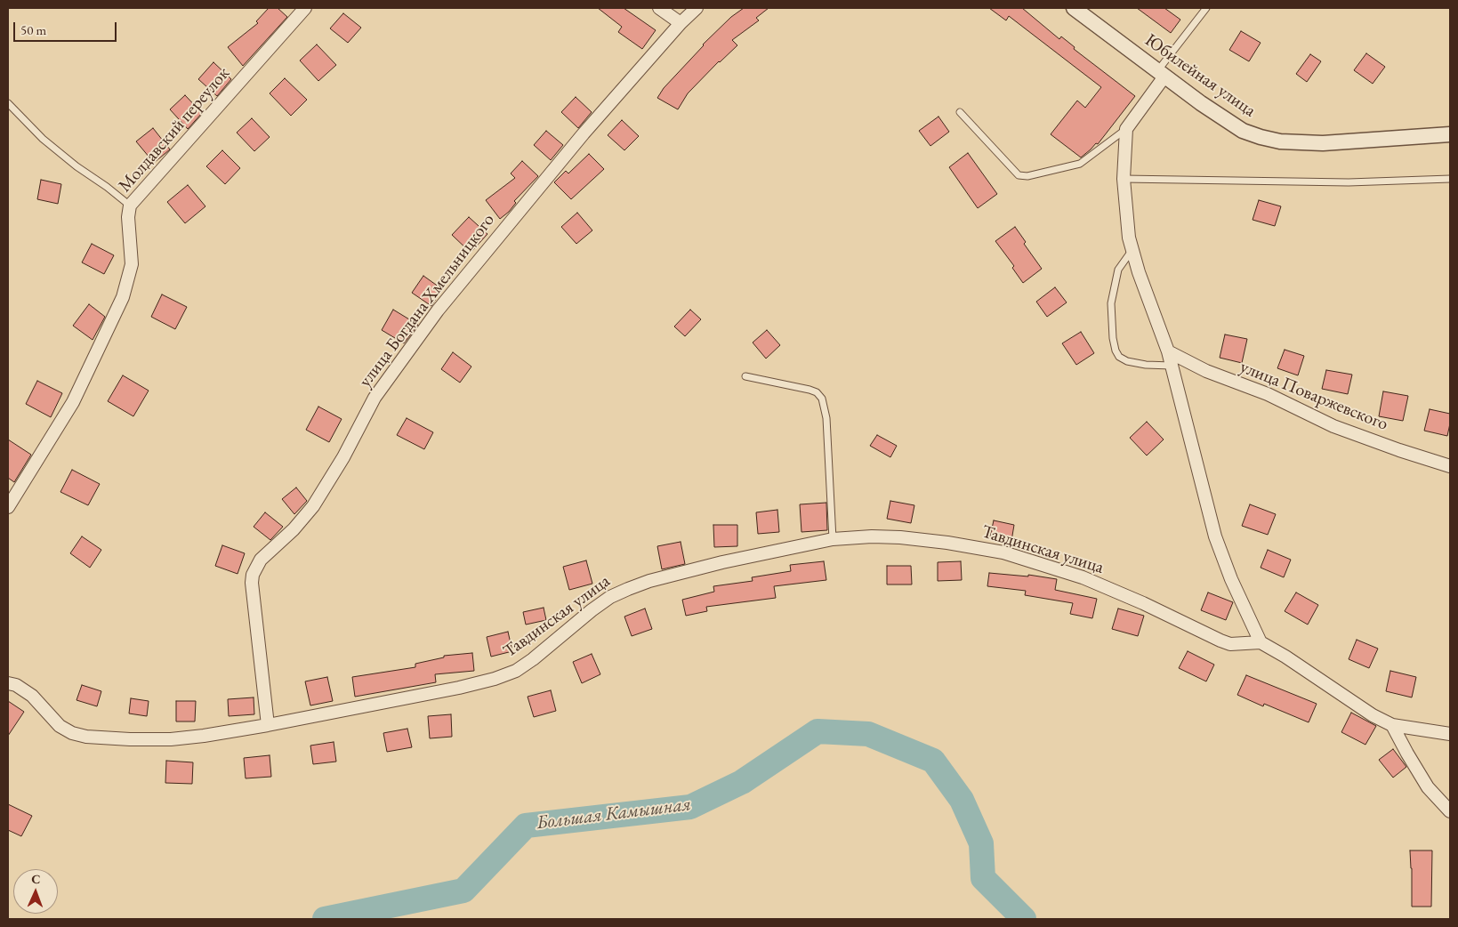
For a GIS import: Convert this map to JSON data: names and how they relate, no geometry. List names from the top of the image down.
{
  "streets": {
    "street": [
      "Юбилейная улица",
      "Молдавский переулок",
      "улица Богдана Хмельницкого",
      "улица Поваржевского",
      "Тавдинская улица"
    ]
  },
  "crossings": [
    ["улица Богдана Хмельницкого", "Тавдинская улица"]
  ],
  "water": ["Большая Камышная"],
  "scale_bar": "50 m",
  "north": "top"
}
